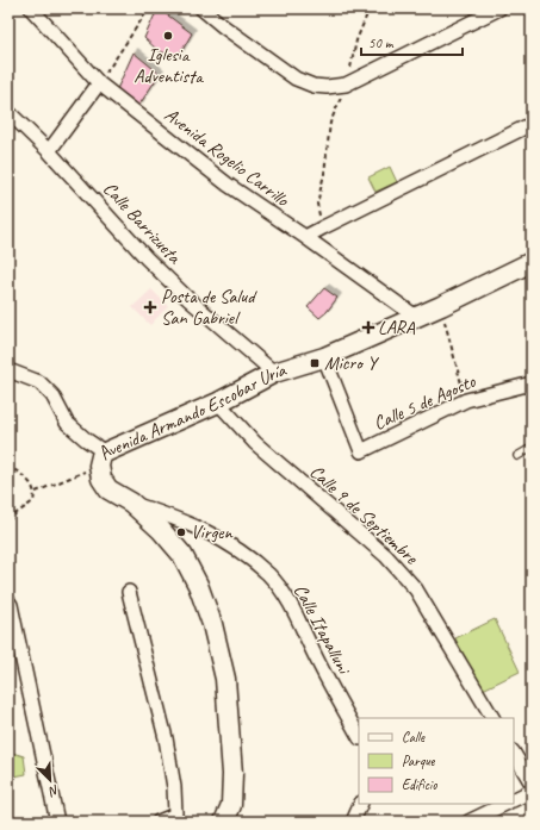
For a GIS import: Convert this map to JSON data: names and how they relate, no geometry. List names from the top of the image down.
{
  "streets": {
    "main road": ["Avenida Armando Escobar Uría"],
    "street": [
      "Avenida Rogelio Carrillo",
      "Calle Barrizueta",
      "Calle 5 de Agosto",
      "Calle 9 de Septiembre",
      "Calle Itapalluni"
    ]
  },
  "crossings": [
    ["Avenida Rogelio Carrillo", "Avenida Armando Escobar Uría"],
    ["Calle Barrizueta", "Avenida Armando Escobar Uría"],
    ["Calle 5 de Agosto", "Avenida Armando Escobar Uría"],
    ["Avenida Armando Escobar Uría", "Calle 9 de Septiembre"],
    ["Avenida Armando Escobar Uría", "Calle Itapalluni"]
  ],
  "places": {
    "other": ["Iglesia Adventista", "Virgen"],
    "health": ["Posta de Salud San Gabriel", "LARA"],
    "transit": ["Micro Y"]
  },
  "legend": ["Calle", "Parque", "Edificio"],
  "scale_bar": "50 m",
  "north": "bottom right"
}
